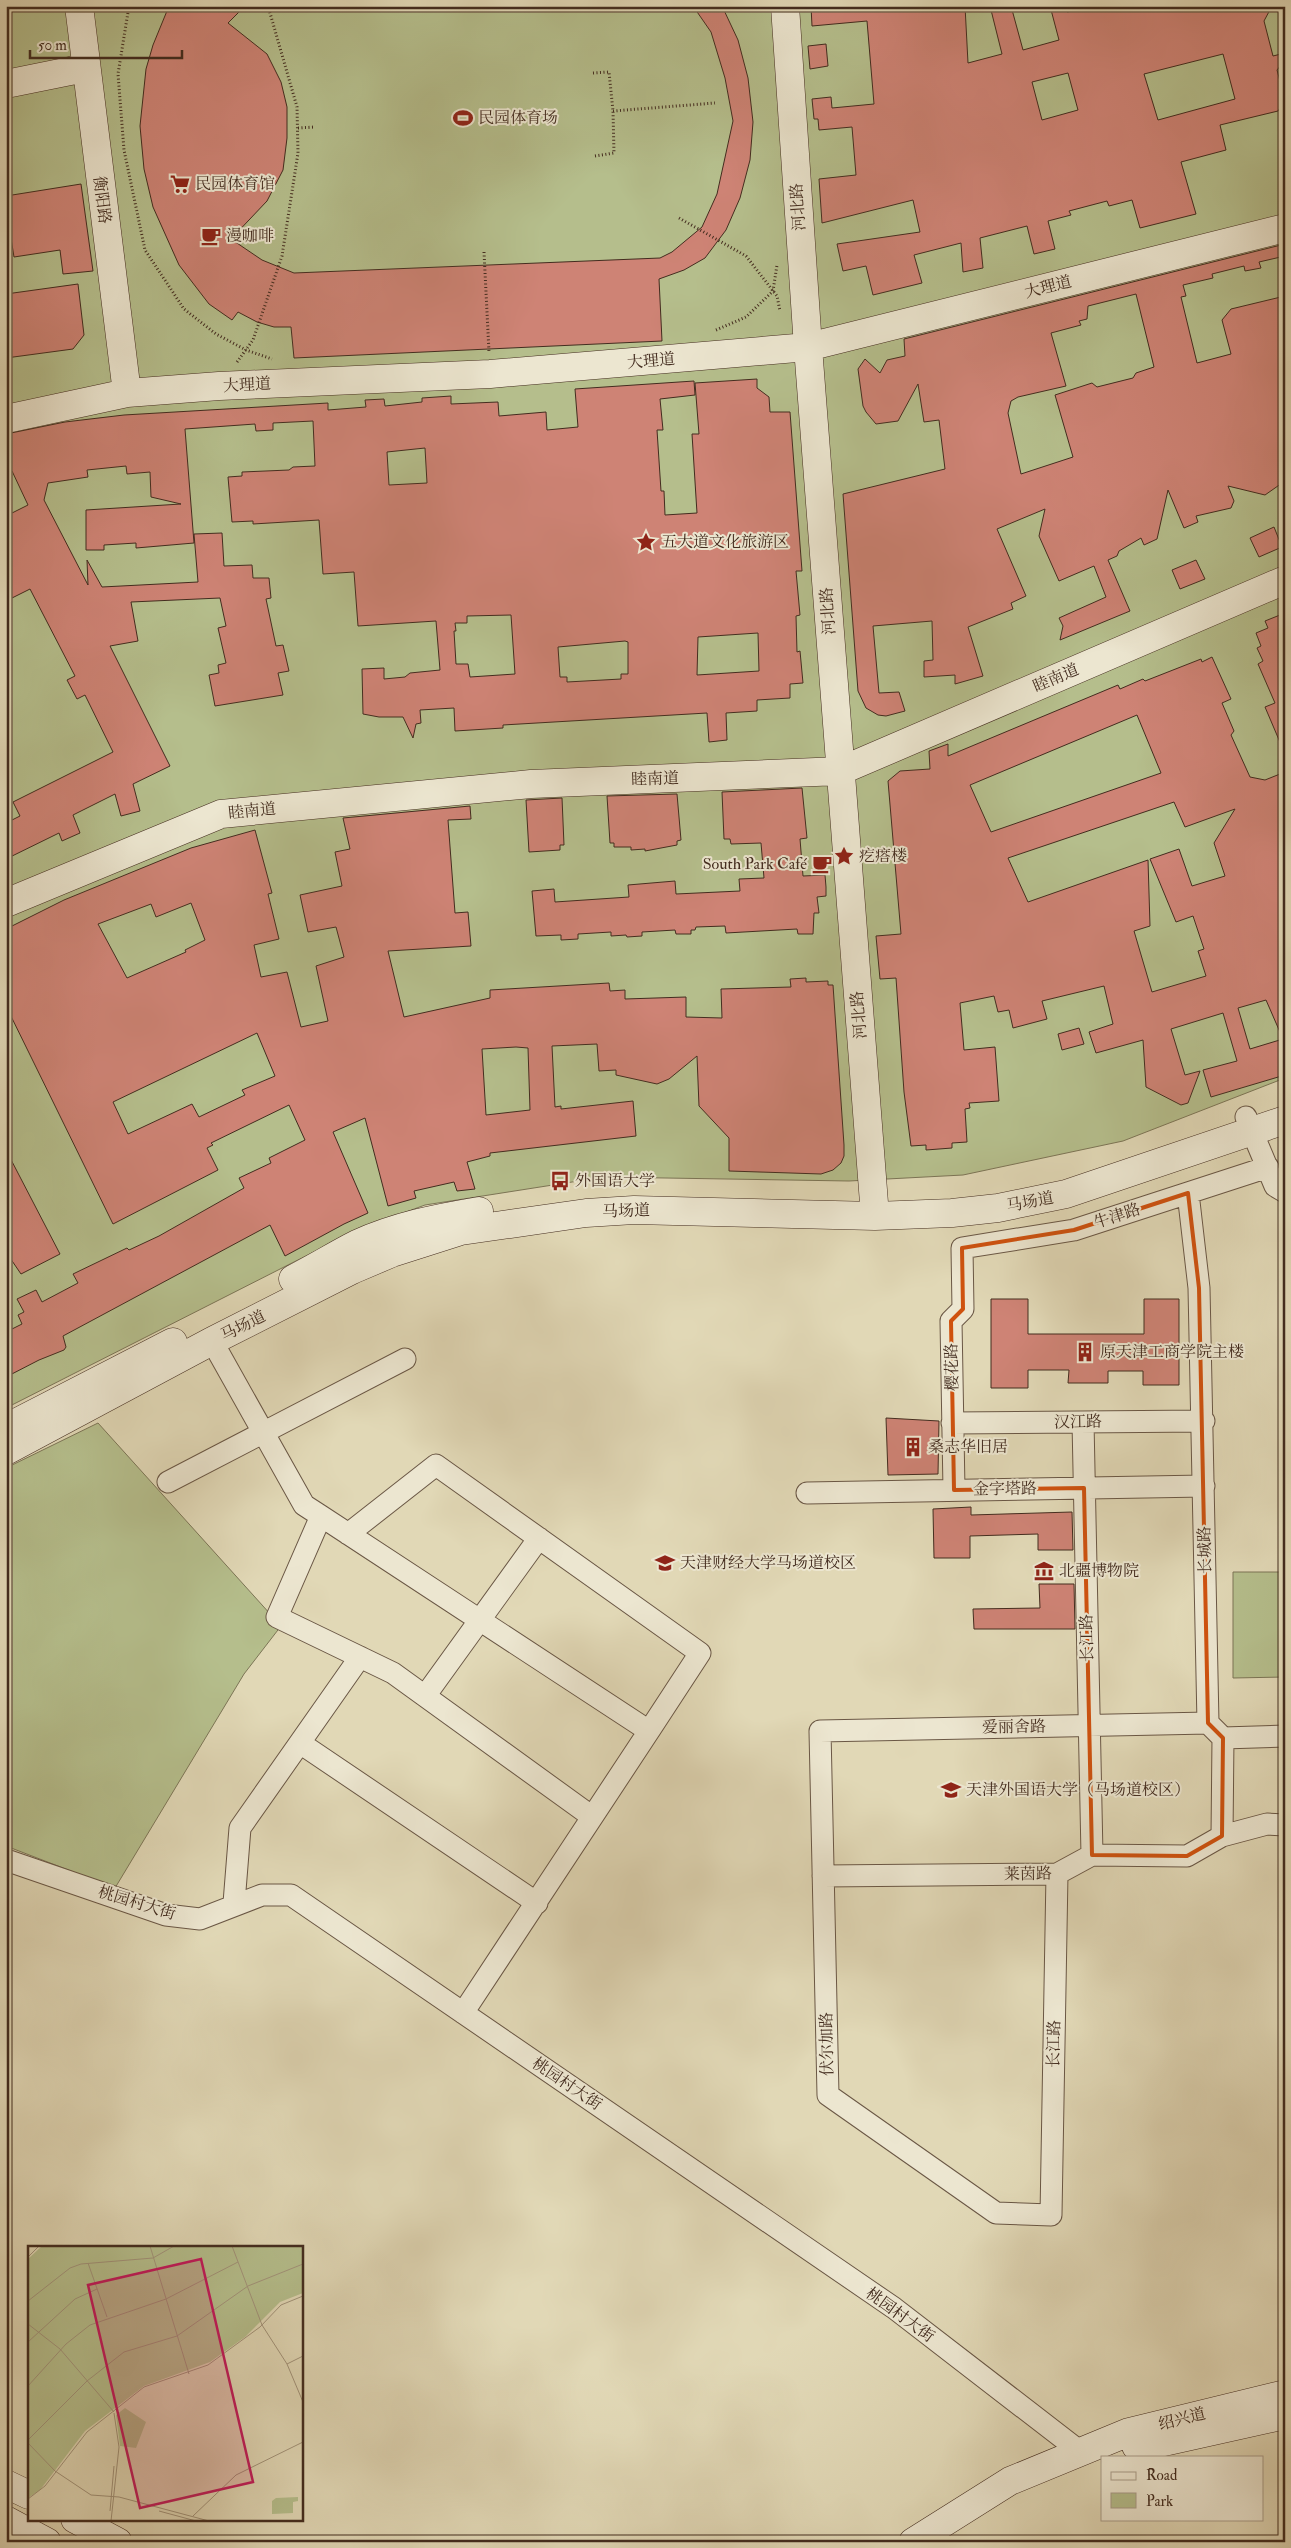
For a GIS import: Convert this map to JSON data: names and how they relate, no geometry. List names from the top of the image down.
{
  "streets": {
    "street": [
      "衡阳路",
      "河北路",
      "大理道",
      "睦南道",
      "马场道",
      "牛津路",
      "樱花路",
      "汉江路",
      "金字塔路",
      "长城路",
      "长江路",
      "爱丽舍路",
      "莱茵路",
      "桃园村大街",
      "伏尔加路",
      "绍兴道"
    ]
  },
  "crossings": [
    ["衡阳路", "大理道"],
    ["河北路", "大理道"],
    ["河北路", "睦南道"],
    ["河北路", "马场道"],
    ["牛津路", "樱花路"],
    ["牛津路", "长城路"],
    ["樱花路", "汉江路"],
    ["樱花路", "金字塔路"],
    ["汉江路", "长城路"],
    ["汉江路", "长江路"],
    ["金字塔路", "长城路"],
    ["金字塔路", "长江路"],
    ["长城路", "爱丽舍路"],
    ["长江路", "爱丽舍路"],
    ["长江路", "莱茵路"],
    ["长江路", "伏尔加路"],
    ["爱丽舍路", "伏尔加路"],
    ["莱茵路", "伏尔加路"],
    ["桃园村大街", "绍兴道"]
  ],
  "places": {
    "sports": ["民园体育场"],
    "supermarket": ["民园体育馆"],
    "cafe": ["漫咖啡", "South Park Café"],
    "place": ["五大道文化旅游区", "疙瘩楼"],
    "bus stop": ["外国语大学"],
    "building": ["原天津工商学院主楼", "桑志华旧居"],
    "school or university": ["天津财经大学马场道校区", "天津外国语大学（马场道校区）"],
    "museum": ["北疆博物院"]
  },
  "legend": ["Road", "Park"],
  "scale_bar": "50 m"
}
